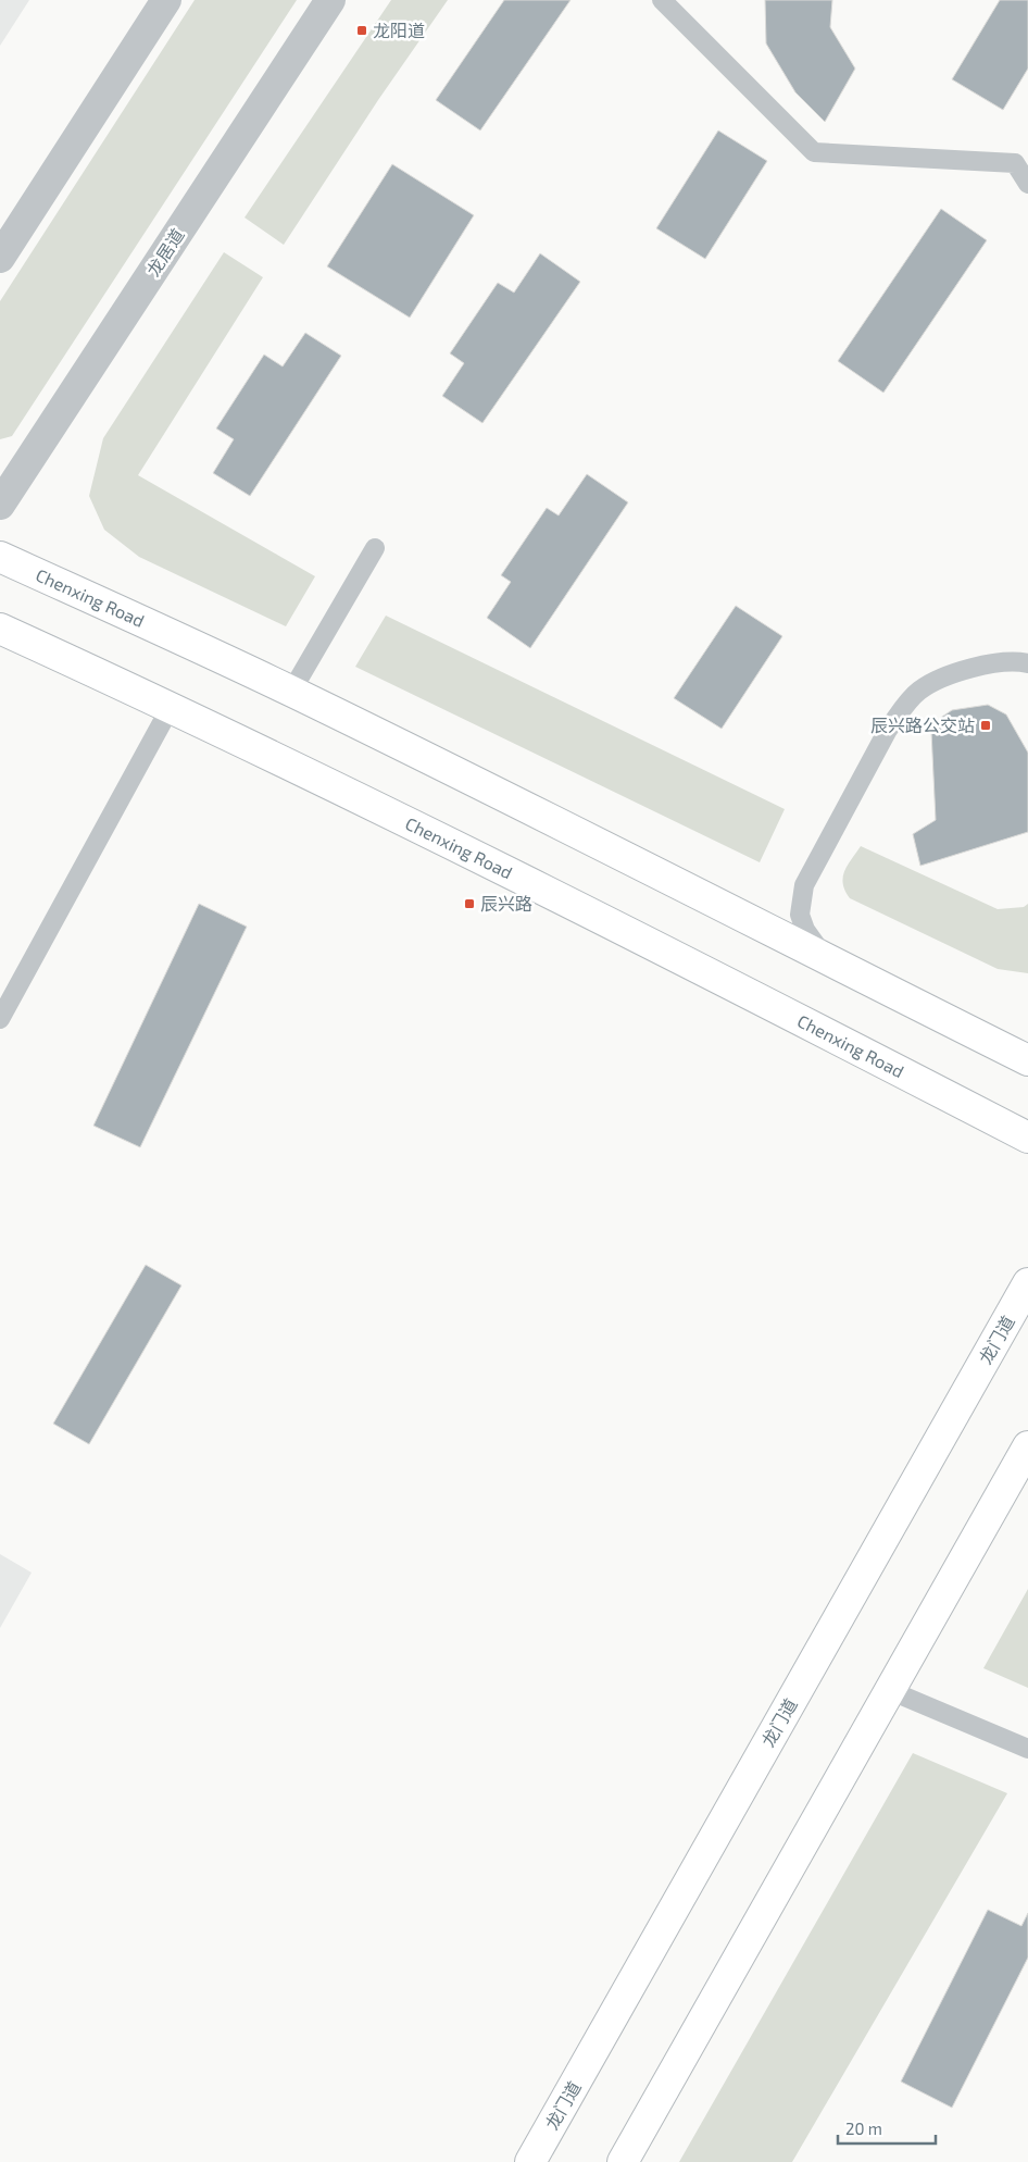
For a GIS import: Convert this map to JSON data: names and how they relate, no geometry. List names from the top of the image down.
{
  "streets": {
    "main road": ["Chenxing Road", "龙门道"],
    "street": ["龙居道"]
  },
  "places": {
    "transit": ["龙阳道", "辰兴路公交站", "辰兴路"]
  },
  "scale_bar": "20 m"
}
